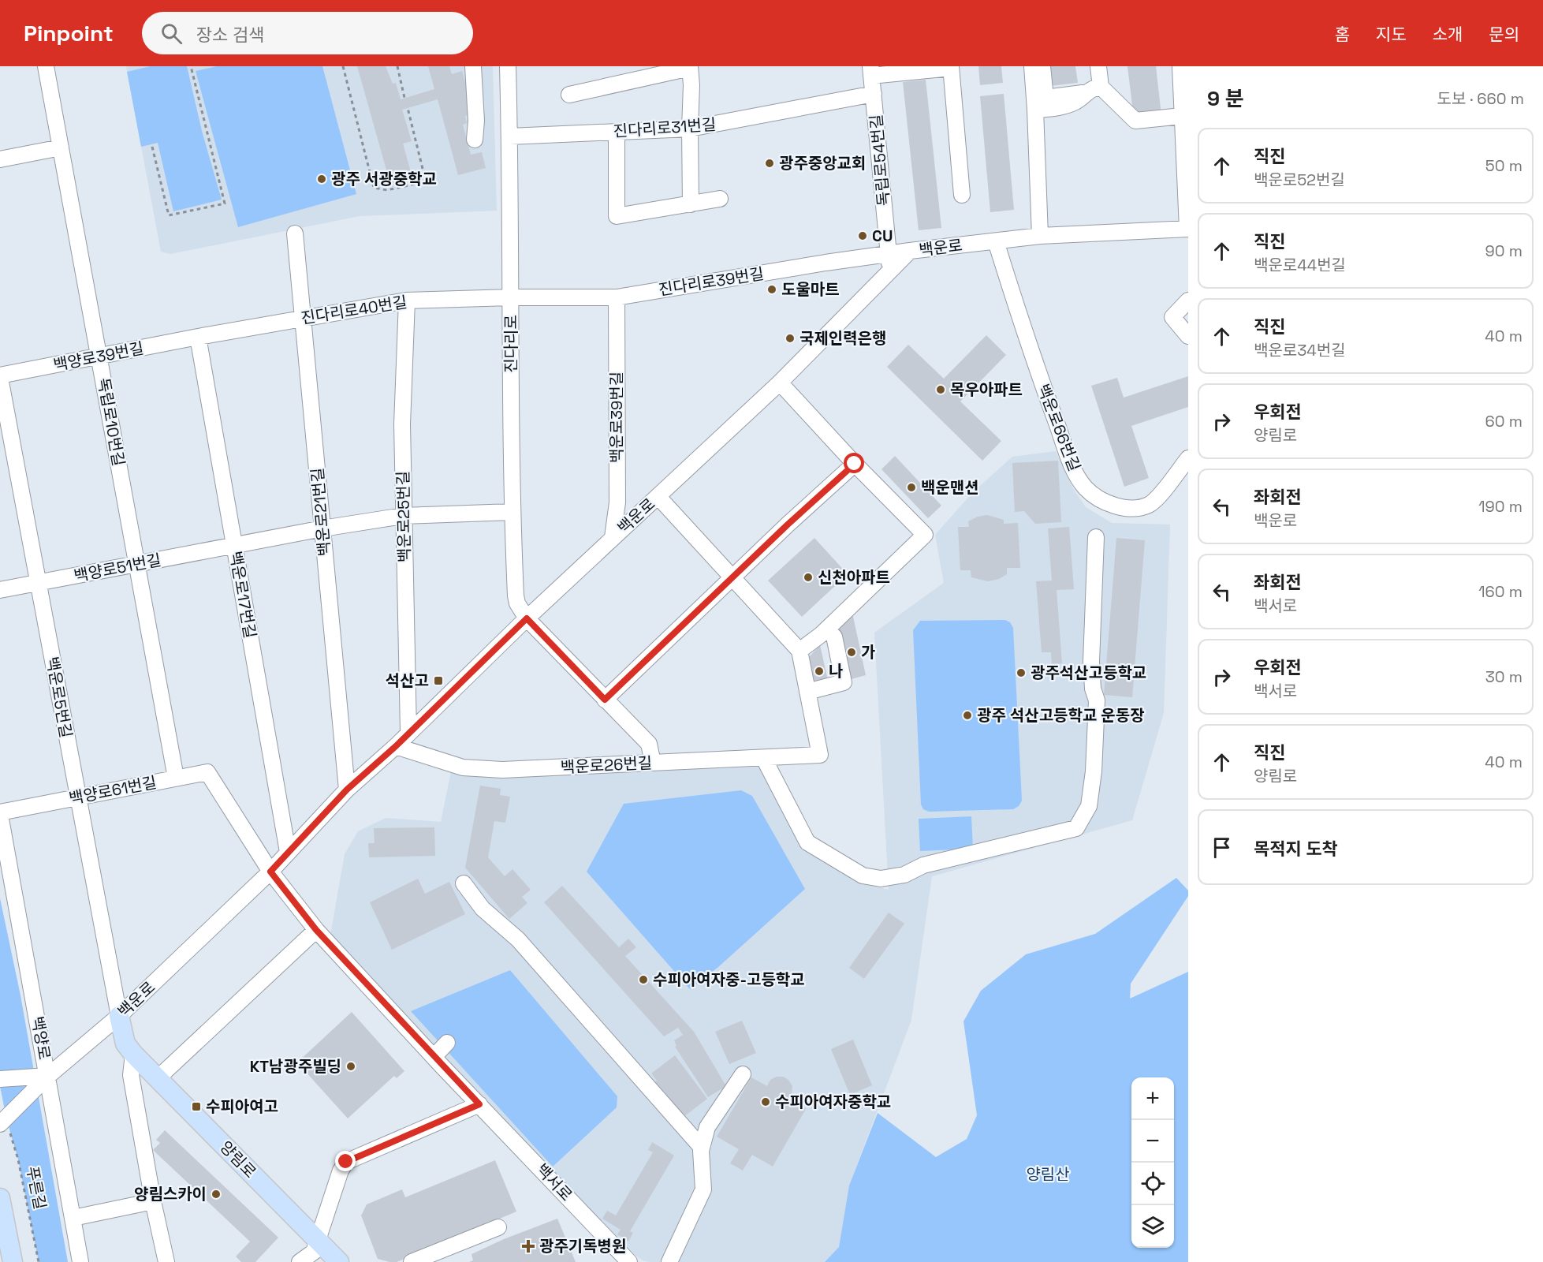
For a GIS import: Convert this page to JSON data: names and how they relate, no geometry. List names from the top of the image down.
{
  "streets": {
    "main road": ["양림로"],
    "street": [
      "진다리로31번길",
      "독립로54번길",
      "백운로",
      "진다리로39번길",
      "진다리로40번길",
      "진다리로",
      "백양로39번길",
      "백운로39번길",
      "독립로10번길",
      "백운로66번길",
      "백운로21번길",
      "백운로25번길",
      "백양로51번길",
      "백운로17번길",
      "백운로5번길",
      "백운로26번길",
      "백양로61번길",
      "백양로",
      "백서로"
    ],
    "path": ["푸른길"]
  },
  "crossings": [
    ["진다리로31번길", "독립로54번길"],
    ["진다리로31번길", "진다리로"],
    ["독립로54번길", "백운로"],
    ["독립로54번길", "진다리로39번길"],
    ["백운로", "진다리로39번길"],
    ["백운로", "진다리로"],
    ["백운로", "백운로39번길"],
    ["백운로", "백운로66번길"],
    ["백운로", "백운로21번길"],
    ["백운로", "백운로25번길"],
    ["백운로", "백운로17번길"],
    ["백운로", "백운로5번길"],
    ["백운로", "백운로26번길"],
    ["백운로", "백양로61번길"],
    ["백운로", "백양로"],
    ["백운로", "양림로"],
    ["백운로", "백서로"],
    ["백운로", "푸른길"],
    ["진다리로39번길", "진다리로40번길"],
    ["진다리로39번길", "진다리로"],
    ["진다리로39번길", "백운로39번길"],
    ["진다리로40번길", "진다리로"],
    ["진다리로40번길", "백양로39번길"],
    ["진다리로40번길", "백운로21번길"],
    ["진다리로40번길", "백운로25번길"],
    ["진다리로40번길", "백운로17번길"],
    ["진다리로", "백양로51번길"],
    ["백양로39번길", "독립로10번길"],
    ["백양로39번길", "백운로17번길"],
    ["백양로39번길", "백운로5번길"],
    ["독립로10번길", "백양로51번길"],
    ["독립로10번길", "백양로61번길"],
    ["백운로21번길", "백양로51번길"],
    ["백운로25번길", "백양로51번길"],
    ["백양로51번길", "백운로17번길"],
    ["백양로51번길", "백운로5번길"],
    ["백운로5번길", "백양로61번길"],
    ["백운로5번길", "양림로"],
    ["백양로61번길", "백양로"],
    ["백양로61번길", "백서로"]
  ],
  "parks": ["양림산"],
  "places": {
    "other": [
      "광주중앙교회",
      "광주 서광중학교",
      "CU",
      "도울마트",
      "국제인력은행",
      "목우아파트",
      "백운맨션",
      "신천아파트",
      "가",
      "나",
      "광주석산고등학교",
      "광주 석산고등학교 운동장",
      "수피아여자중-고등학교",
      "KT남광주빌딩",
      "수피아여자중학교",
      "양림스카이"
    ],
    "transit": ["석산고", "수피아여고"],
    "health": ["광주기독병원"]
  },
  "page": {
    "header": "Pinpoint",
    "search": "장소 검색",
    "nav": [
      "홈",
      "지도",
      "소개",
      "문의"
    ],
    "heading": ["9 분", "도보 · 660 m"],
    "list": [
      ["직진", "백운로52번길", "50 m"],
      ["직진", "백운로44번길", "90 m"],
      ["직진", "백운로34번길", "40 m"],
      ["우회전", "양림로", "60 m"],
      ["좌회전", "백운로", "190 m"],
      ["좌회전", "백서로", "160 m"],
      ["우회전", "백서로", "30 m"],
      ["직진", "양림로", "40 m"],
      "목적지 도착"
    ],
    "map_buttons": ["+", "−"]
  }
}
